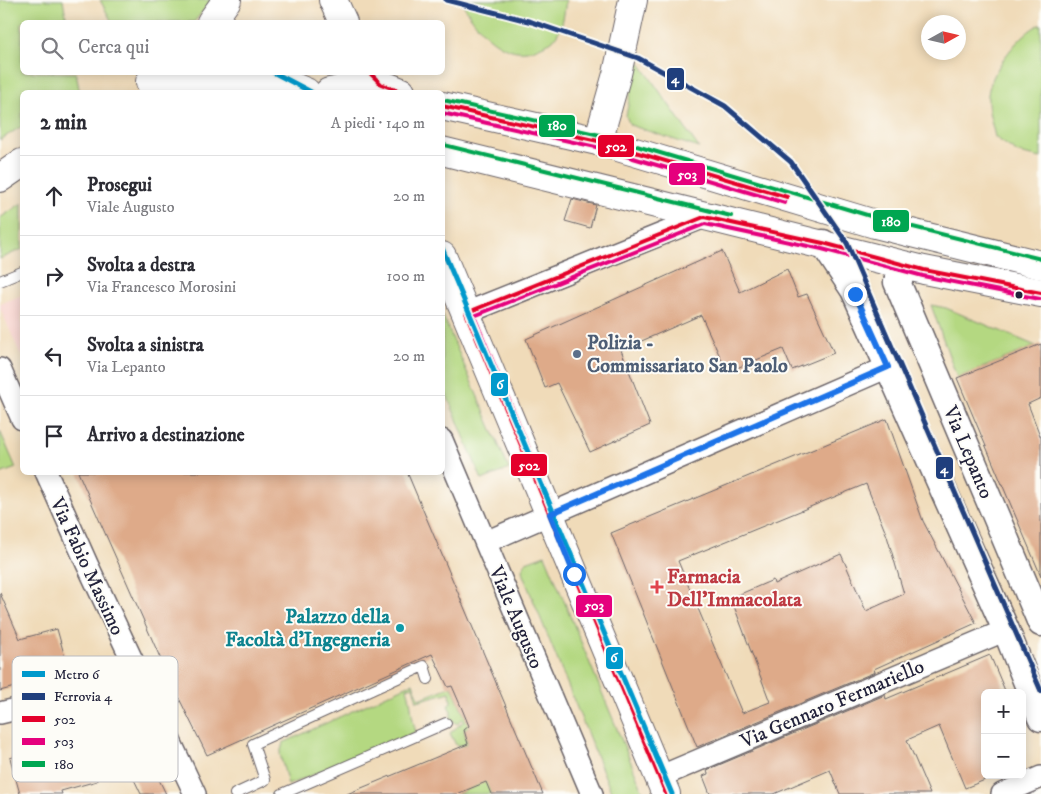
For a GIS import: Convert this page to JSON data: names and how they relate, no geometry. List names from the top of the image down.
{
  "streets": {
    "street": [
      "Via Lepanto",
      "Via Fabio Massimo",
      "Viale Augusto",
      "Via Gennaro Fermariello"
    ]
  },
  "crossings": [
    ["Via Lepanto", "Via Gennaro Fermariello"]
  ],
  "places": {
    "other": ["Polizia - Commissariato San Paolo", "Palazzo della Facoltà d'Ingegneria"],
    "health": ["Farmacia Dell'Immacolata"]
  },
  "lines": [
    "rail line 4",
    "metro line 6",
    "transit line 502",
    "transit line 180",
    "transit line 503"
  ],
  "legend": [
    "Metro 6",
    "Ferrovia 4",
    "502",
    "503",
    "180"
  ],
  "north": "right",
  "page": {
    "search": "Cerca qui",
    "heading": ["2 min", "A piedi · 140 m"],
    "list": [
      ["Prosegui", "Viale Augusto", "20 m"],
      ["Svolta a destra", "Via Francesco Morosini", "100 m"],
      ["Svolta a sinistra", "Via Lepanto", "20 m"],
      "Arrivo a destinazione"
    ],
    "map_buttons": ["+", "−"]
  }
}
